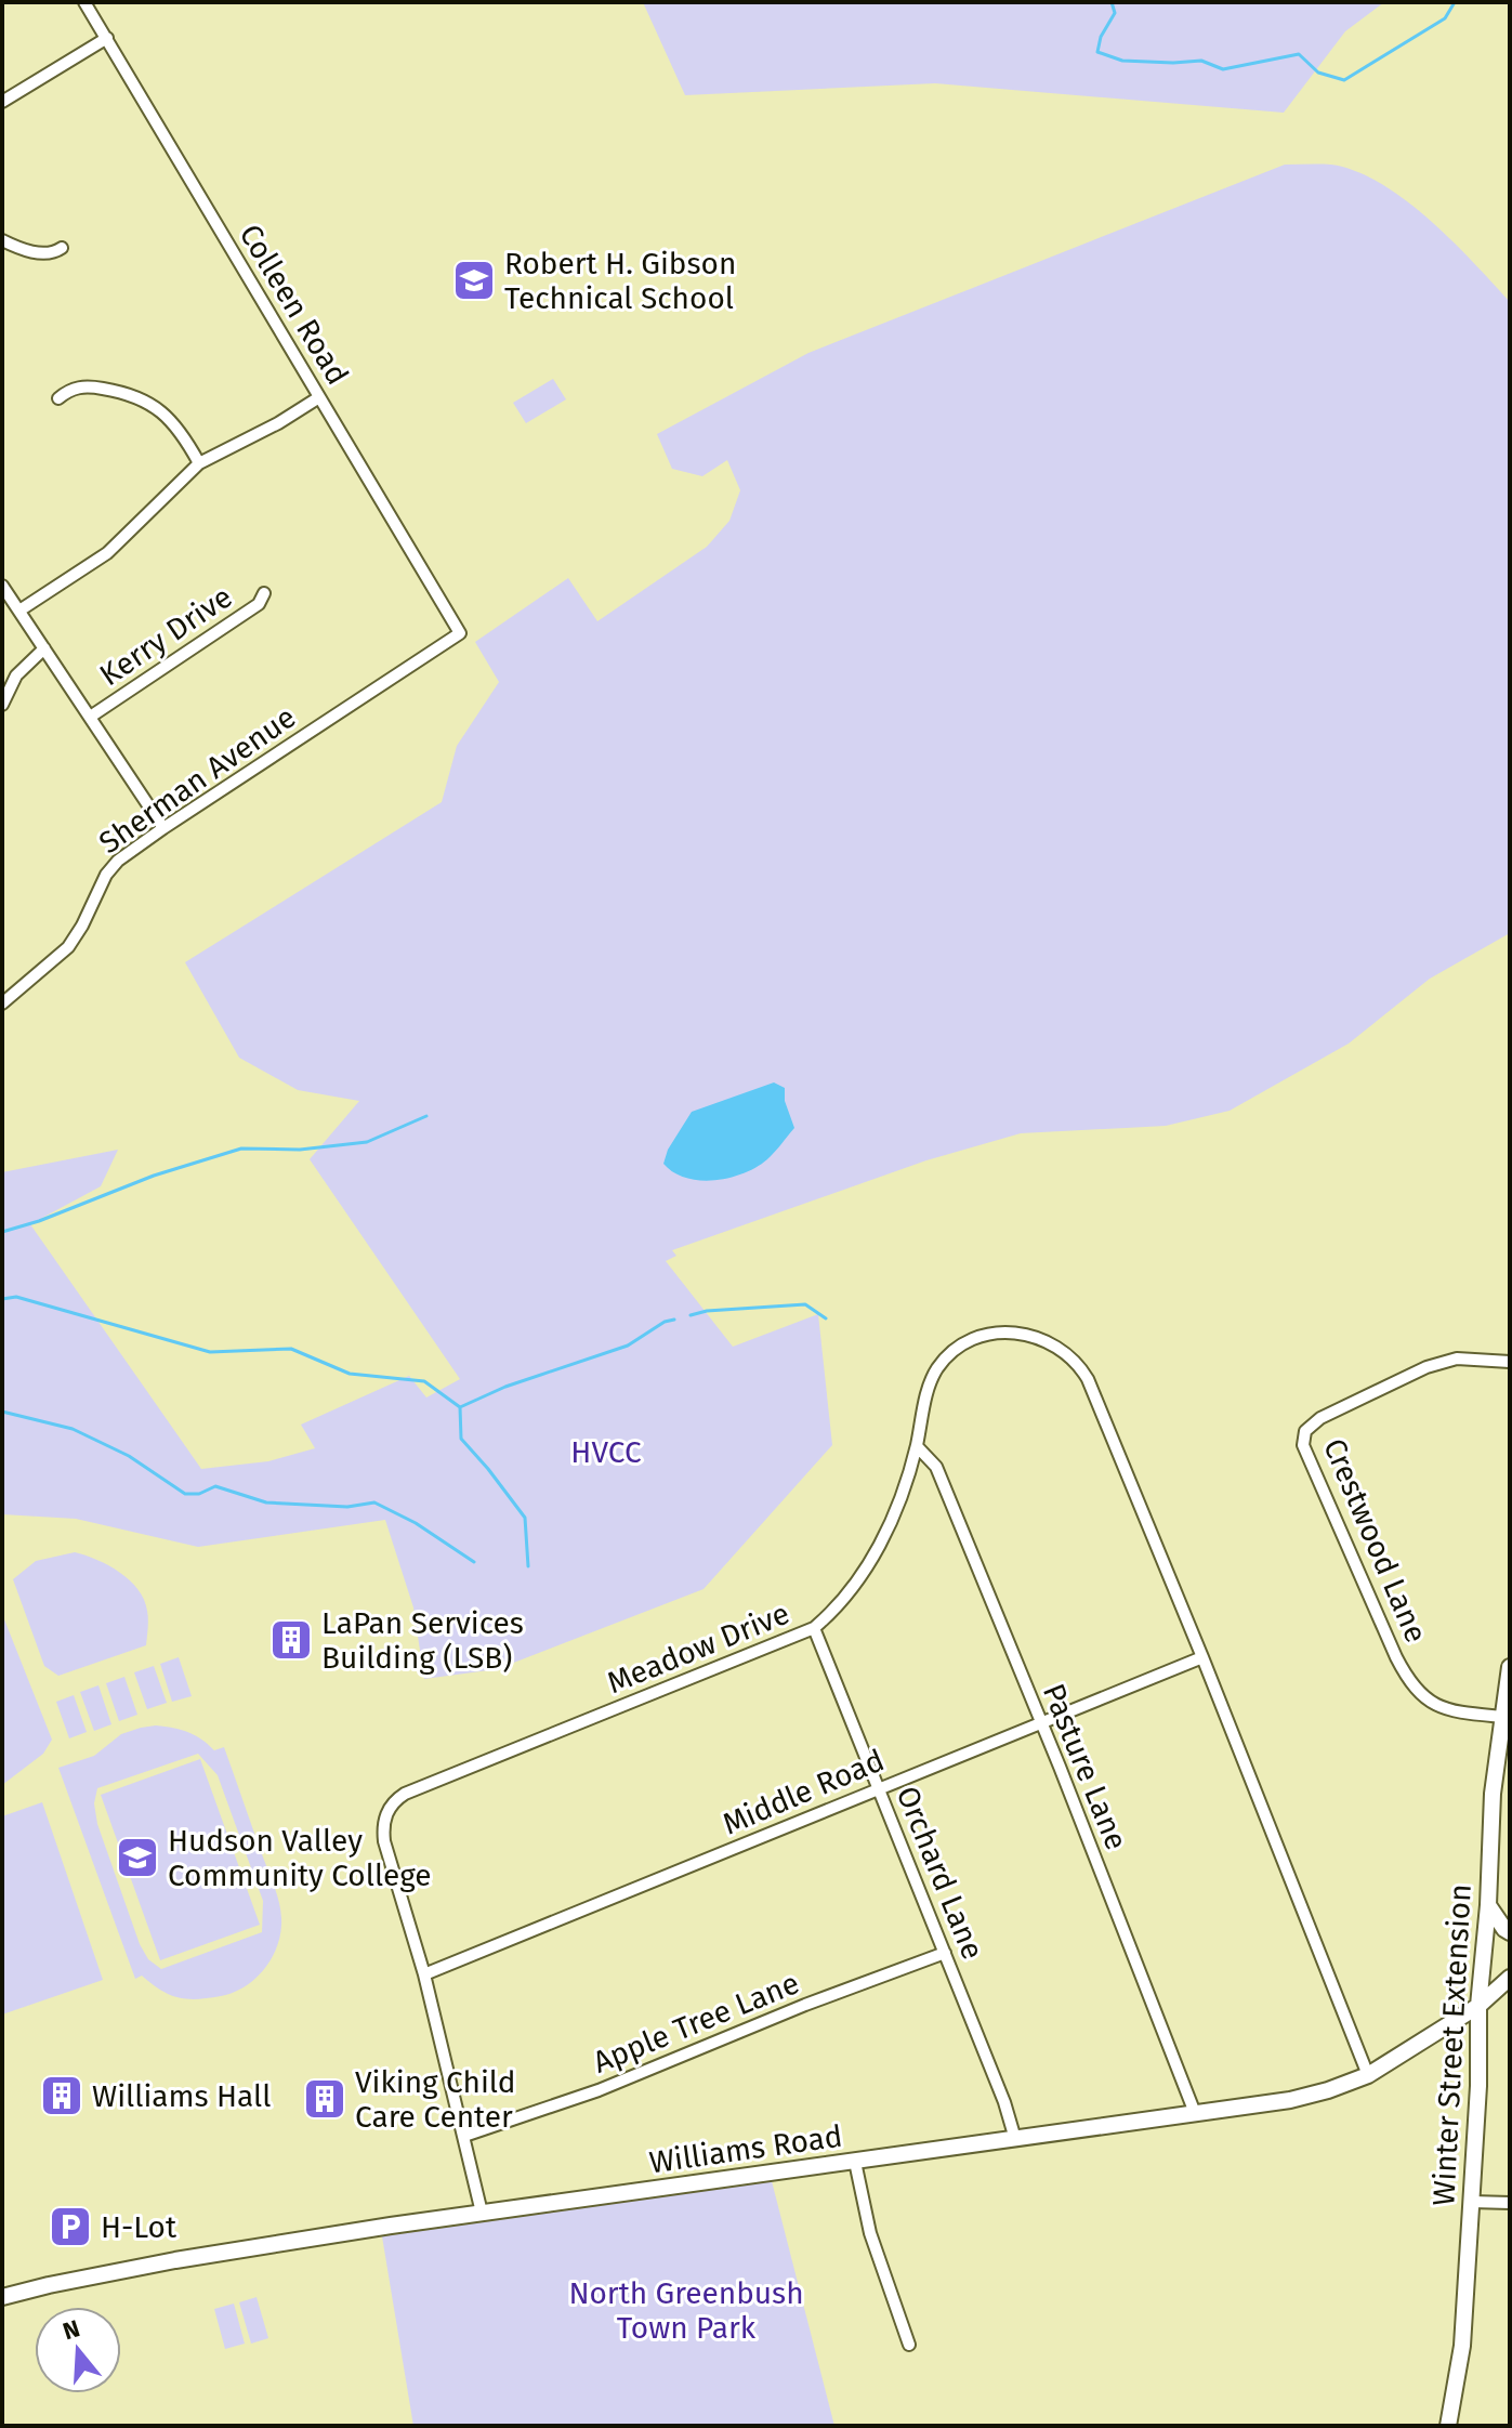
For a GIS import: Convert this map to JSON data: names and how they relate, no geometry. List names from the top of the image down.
{
  "streets": {
    "main road": ["Winter Street Extension", "Williams Road"],
    "street": [
      "Colleen Road",
      "Kerry Drive",
      "Sherman Avenue",
      "Crestwood Lane",
      "Meadow Drive",
      "Pasture Lane",
      "Middle Road",
      "Orchard Lane",
      "Apple Tree Lane"
    ]
  },
  "crossings": [
    ["Colleen Road", "Sherman Avenue"],
    ["Crestwood Lane", "Winter Street Extension"],
    ["Meadow Drive", "Pasture Lane"],
    ["Meadow Drive", "Middle Road"],
    ["Meadow Drive", "Orchard Lane"],
    ["Meadow Drive", "Apple Tree Lane"],
    ["Meadow Drive", "Williams Road"],
    ["Pasture Lane", "Middle Road"],
    ["Pasture Lane", "Williams Road"],
    ["Middle Road", "Orchard Lane"],
    ["Orchard Lane", "Apple Tree Lane"],
    ["Orchard Lane", "Williams Road"],
    ["Winter Street Extension", "Williams Road"]
  ],
  "parks": ["HVCC", "North Greenbush Town Park"],
  "places": {
    "school or university": ["Robert H. Gibson Technical School", "Hudson Valley Community College"],
    "building": ["LaPan Services Building (LSB)", "Williams Hall", "Viking Child Care Center"],
    "parking": ["H-Lot"]
  },
  "north": "top"
}
